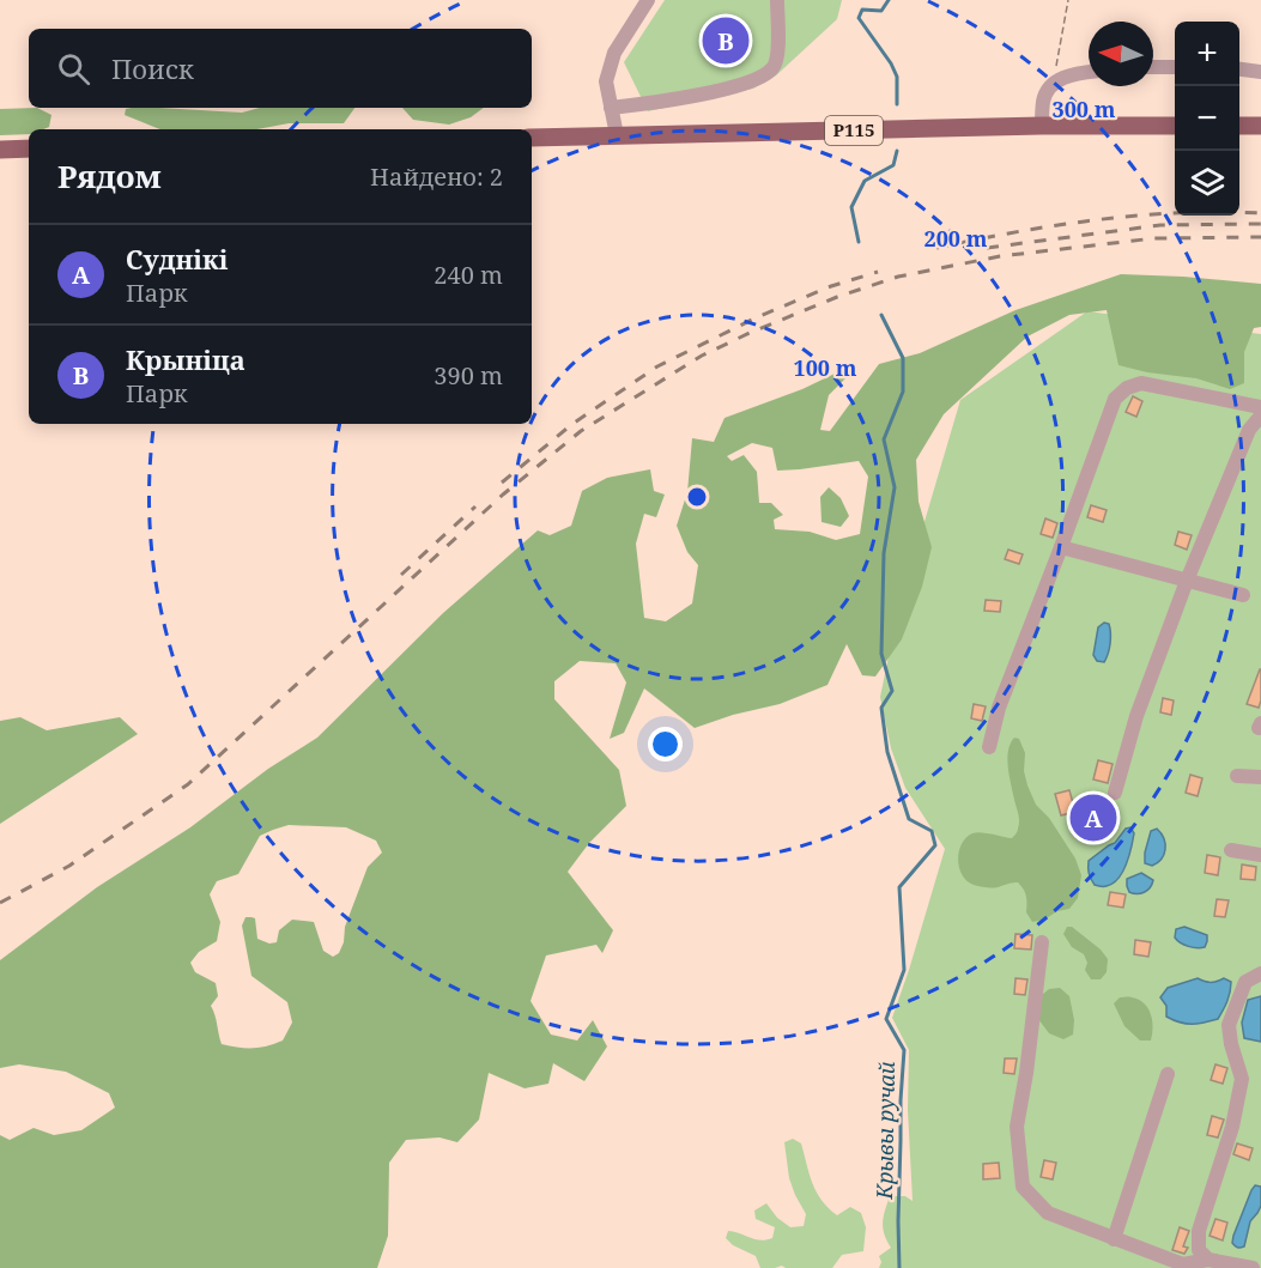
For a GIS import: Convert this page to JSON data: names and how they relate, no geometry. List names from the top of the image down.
{
  "streets": {
    "main road": ["Р115"]
  },
  "water": ["Крывы ручай"],
  "north": "left",
  "page": {
    "pins": ["B", "A"],
    "map_buttons": ["+", "−"],
    "search": "Поиск",
    "heading": ["Рядом", "Найдено: 2"],
    "list": [
      {
        "mark": "A",
        "name": "Суднікі",
        "note": "Парк",
        "value": "240 m"
      },
      {
        "mark": "B",
        "name": "Крыніца",
        "note": "Парк",
        "value": "390 m"
      }
    ]
  },
  "rings": ["300 m", "200 m", "100 m"]
}
